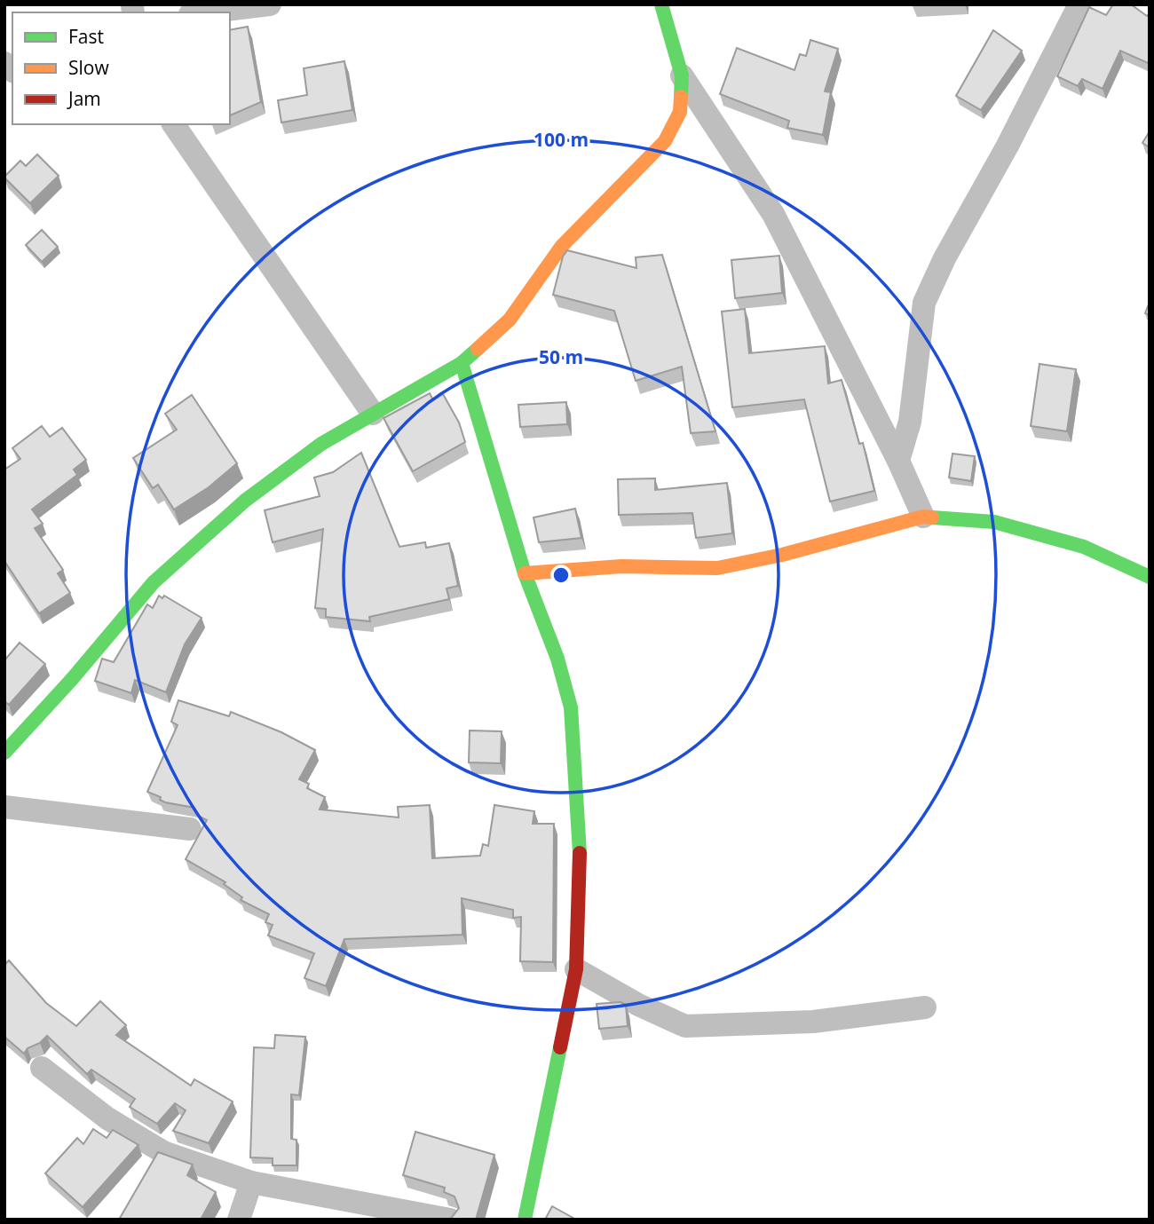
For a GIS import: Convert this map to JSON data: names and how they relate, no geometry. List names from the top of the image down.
{
  "legend": ["Fast", "Slow", "Jam"],
  "rings": ["100 m", "50 m"]
}
